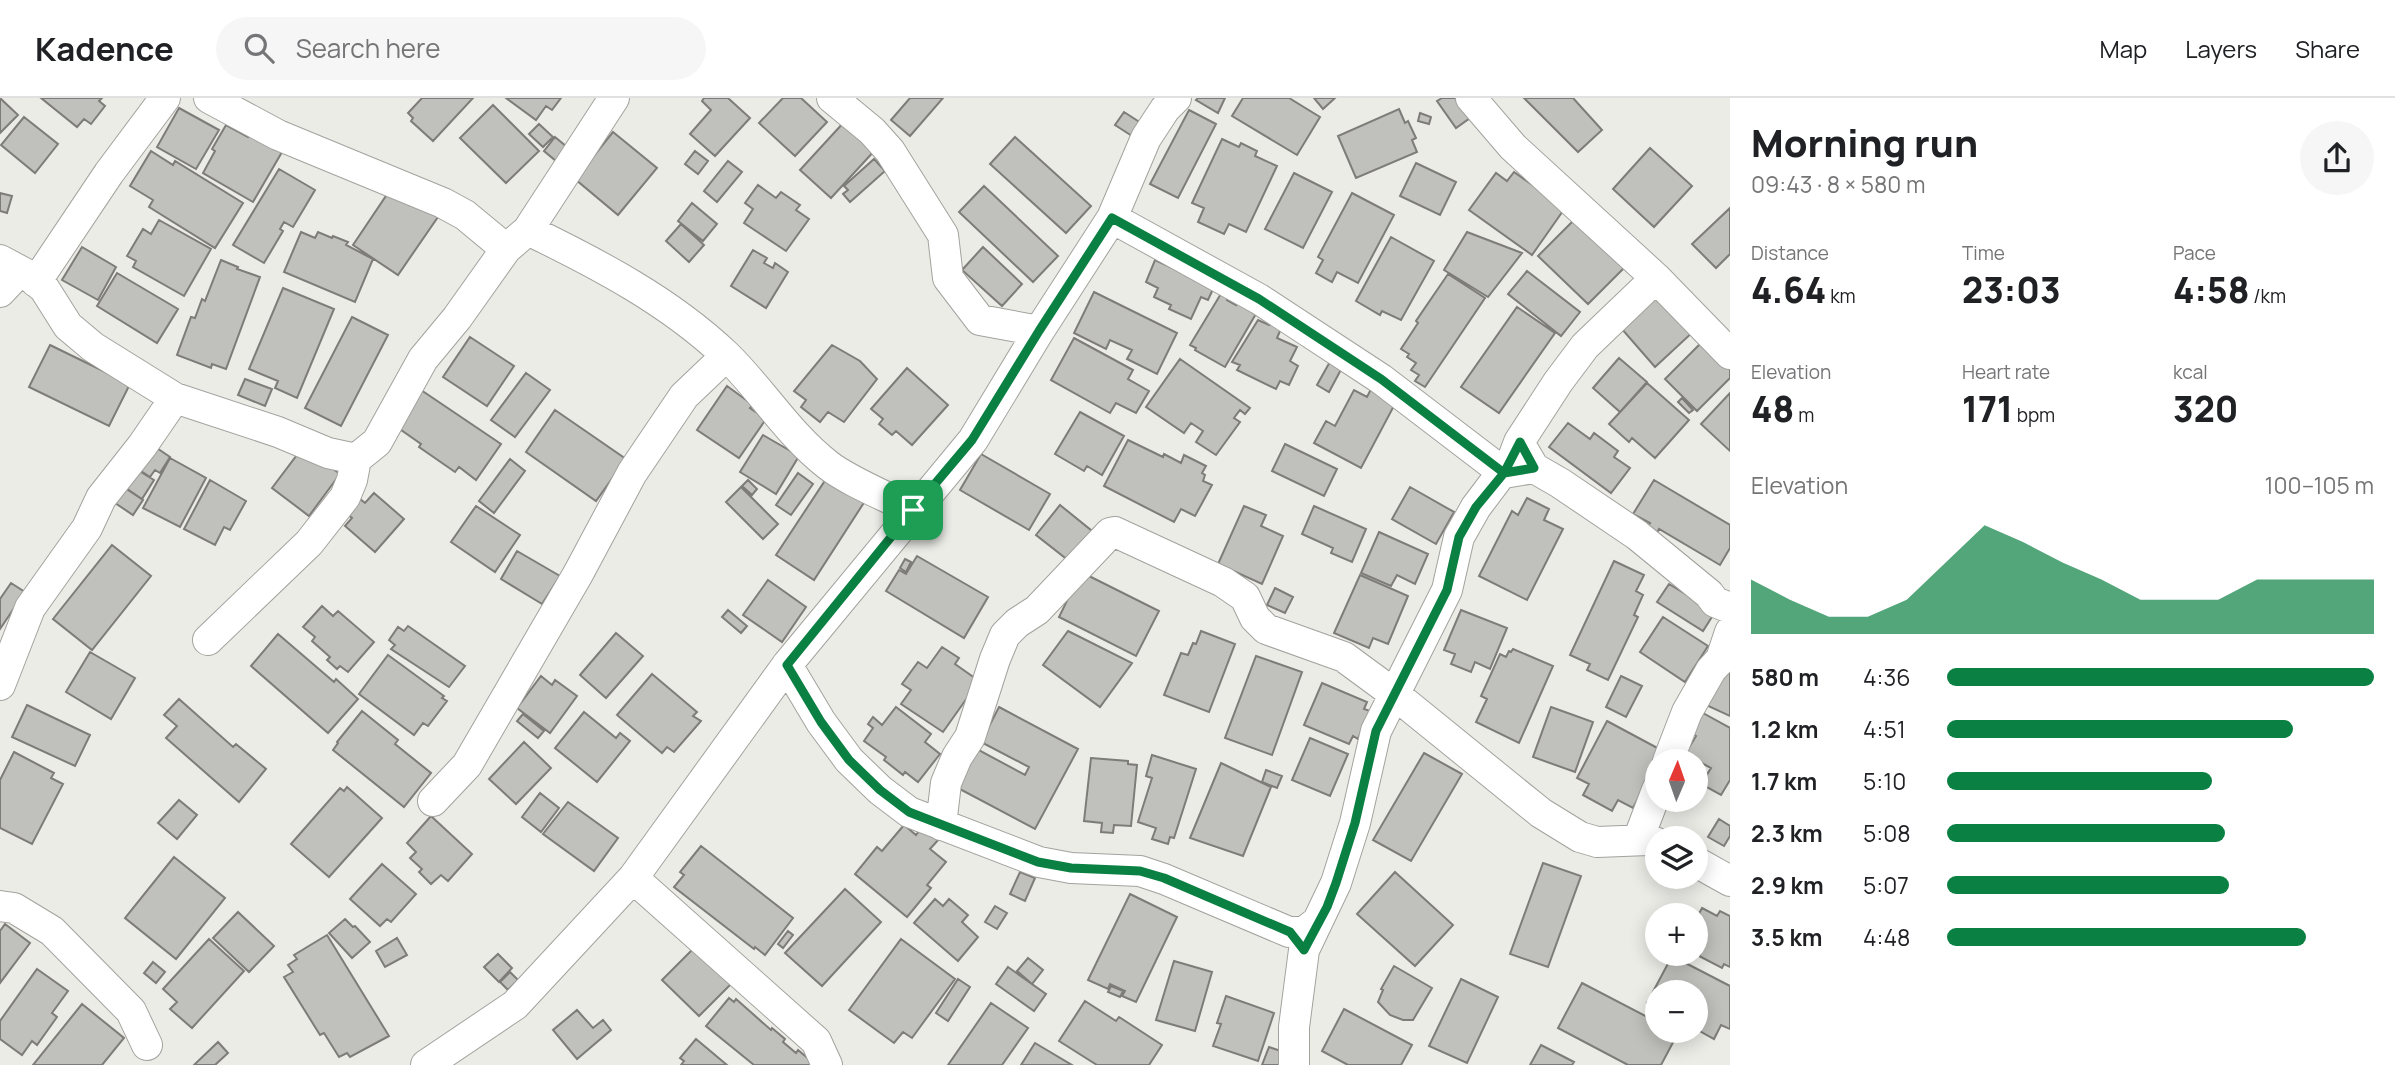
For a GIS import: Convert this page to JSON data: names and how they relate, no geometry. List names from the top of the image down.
{
  "north": "top",
  "page": {
    "header": "Kadence",
    "search": "Search here",
    "nav": ["Map", "Layers", "Share"],
    "heading": ["Morning run", "09:43 · 8 × 580 m"],
    "stats": [
      ["Distance", "4.64 km"],
      ["Time", "23:03"],
      ["Pace", "4:58 /km"],
      ["Elevation", "48 m"],
      ["Heart rate", "171 bpm"],
      ["kcal", "320"]
    ],
    "chart": ["Elevation", "100–105 m"],
    "list": [
      {
        "name": "580 m",
        "note": "4:36"
      },
      {
        "name": "1.2 km",
        "note": "4:51"
      },
      {
        "name": "1.7 km",
        "note": "5:10"
      },
      {
        "name": "2.3 km",
        "note": "5:08"
      },
      {
        "name": "2.9 km",
        "note": "5:07"
      },
      {
        "name": "3.5 km",
        "note": "4:48"
      }
    ],
    "map_buttons": ["+", "−"]
  }
}
